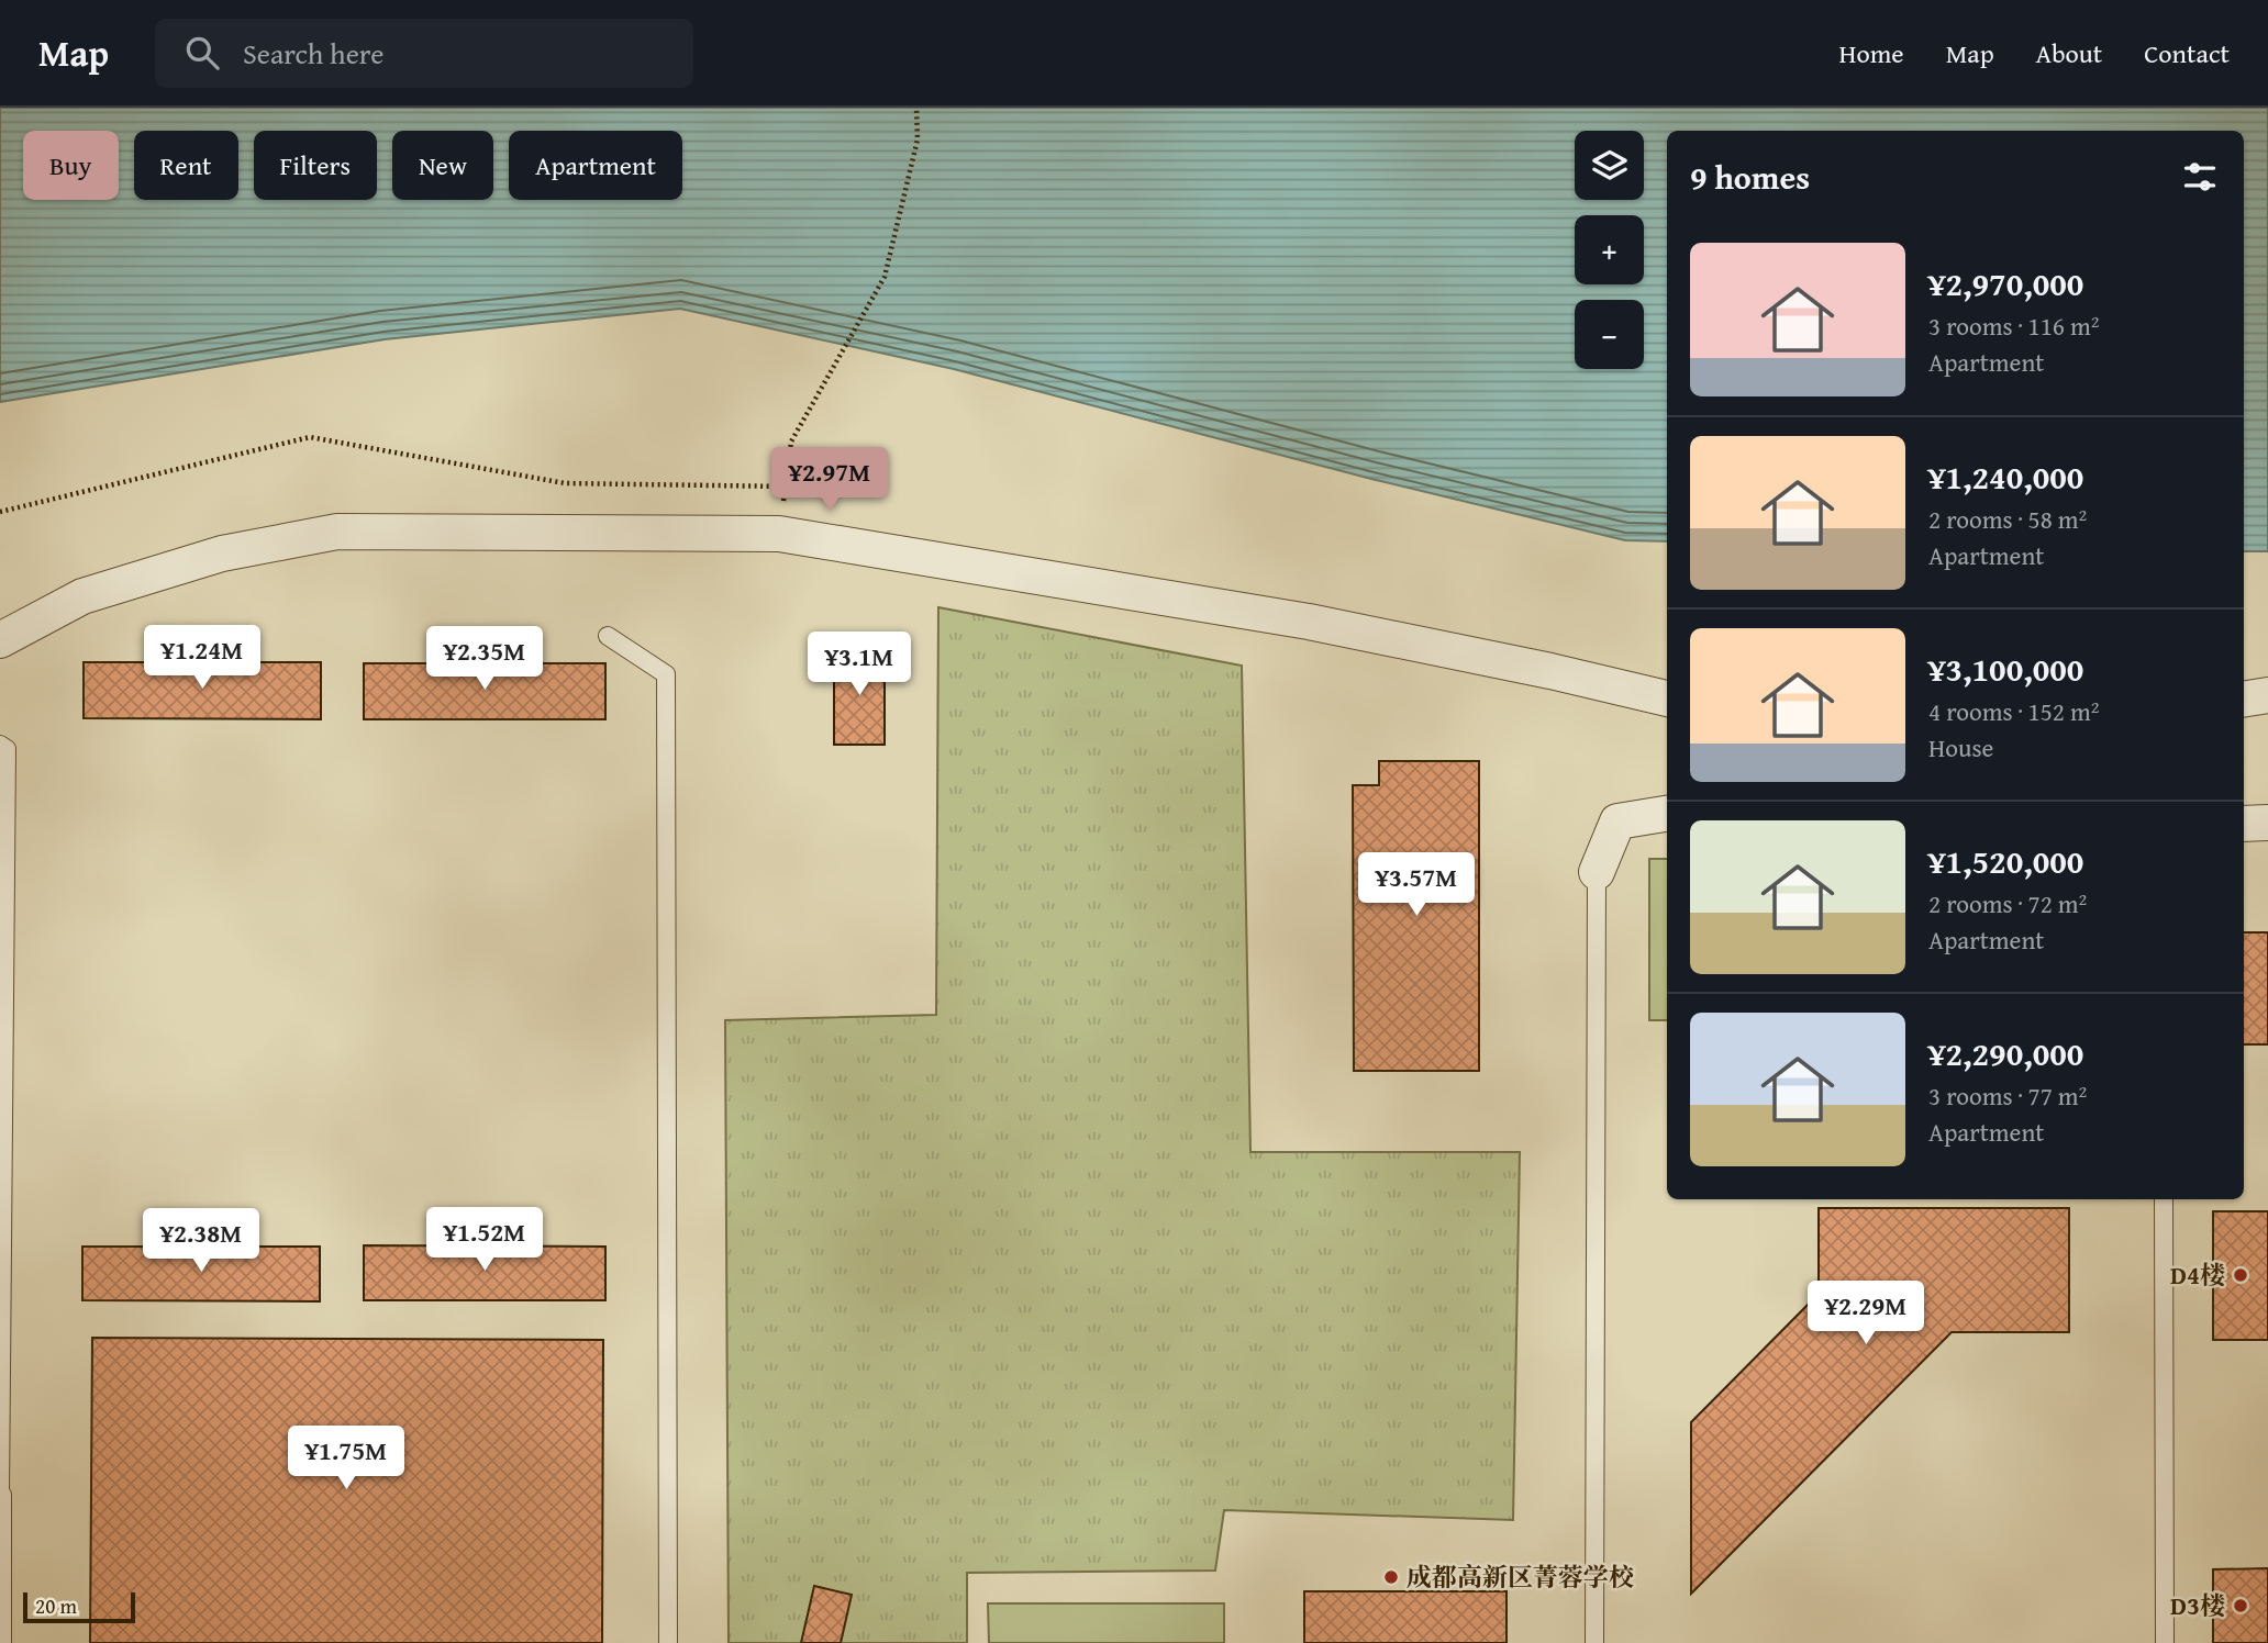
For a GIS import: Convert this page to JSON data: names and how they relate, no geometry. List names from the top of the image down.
{
  "places": ["D4楼", "成都高新区菁蓉学校", "D3楼"],
  "scale_bar": "20 m",
  "page": {
    "header": "Map",
    "search": "Search here",
    "nav": [
      "Home",
      "Map",
      "About",
      "Contact"
    ],
    "map_buttons": ["+", "−"],
    "chip": [
      "Buy",
      "Rent",
      "Filters",
      "New",
      "Apartment"
    ],
    "heading": "9 homes",
    "list": [
      {
        "name": "¥2,970,000",
        "note": "3 rooms · 116 m² · Apartment"
      },
      {
        "name": "¥1,240,000",
        "note": "2 rooms · 58 m² · Apartment"
      },
      {
        "name": "¥3,100,000",
        "note": "4 rooms · 152 m² · House"
      },
      {
        "name": "¥1,520,000",
        "note": "2 rooms · 72 m² · Apartment"
      },
      {
        "name": "¥2,290,000",
        "note": "3 rooms · 77 m² · Apartment"
      }
    ],
    "price": [
      "¥2.97M",
      "¥1.24M",
      "¥2.35M",
      "¥3.1M",
      "¥3.57M",
      "¥1.52M",
      "¥2.38M",
      "¥2.29M",
      "¥1.75M"
    ],
    "scale": "20 m"
  }
}
